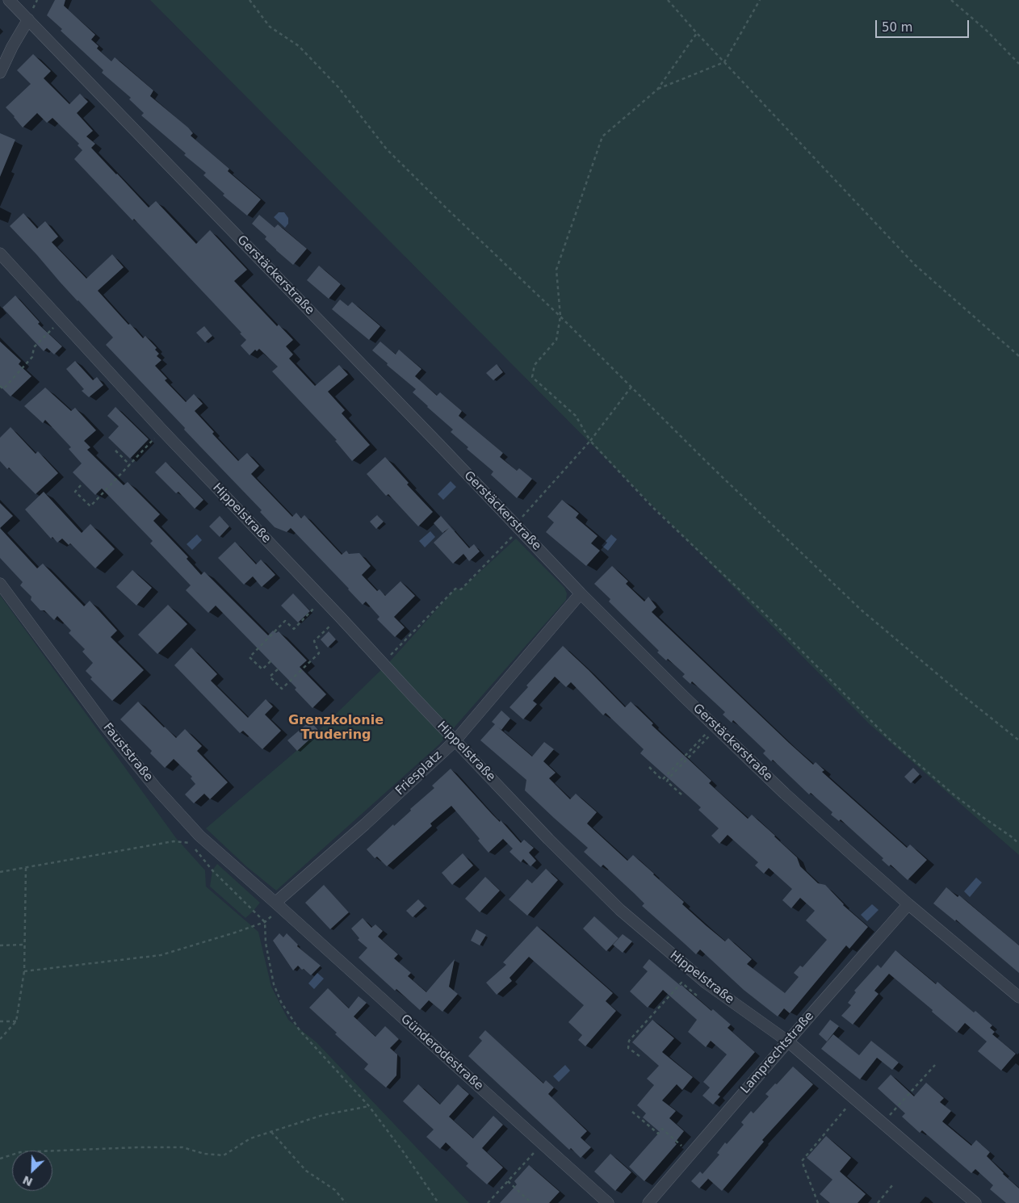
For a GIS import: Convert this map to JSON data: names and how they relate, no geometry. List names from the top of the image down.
{
  "streets": {
    "street": [
      "Gerstäckerstraße",
      "Hippelstraße",
      "Fauststraße",
      "Friesplatz",
      "Günderodestraße",
      "Lamprechtstraße"
    ]
  },
  "crossings": [
    ["Gerstäckerstraße", "Friesplatz"],
    ["Gerstäckerstraße", "Lamprechtstraße"],
    ["Hippelstraße", "Friesplatz"],
    ["Hippelstraße", "Lamprechtstraße"],
    ["Fauststraße", "Friesplatz"],
    ["Fauststraße", "Günderodestraße"],
    ["Friesplatz", "Günderodestraße"]
  ],
  "districts": ["Grenzkolonie Trudering"],
  "scale_bar": "50 m",
  "north": "bottom left"
}
